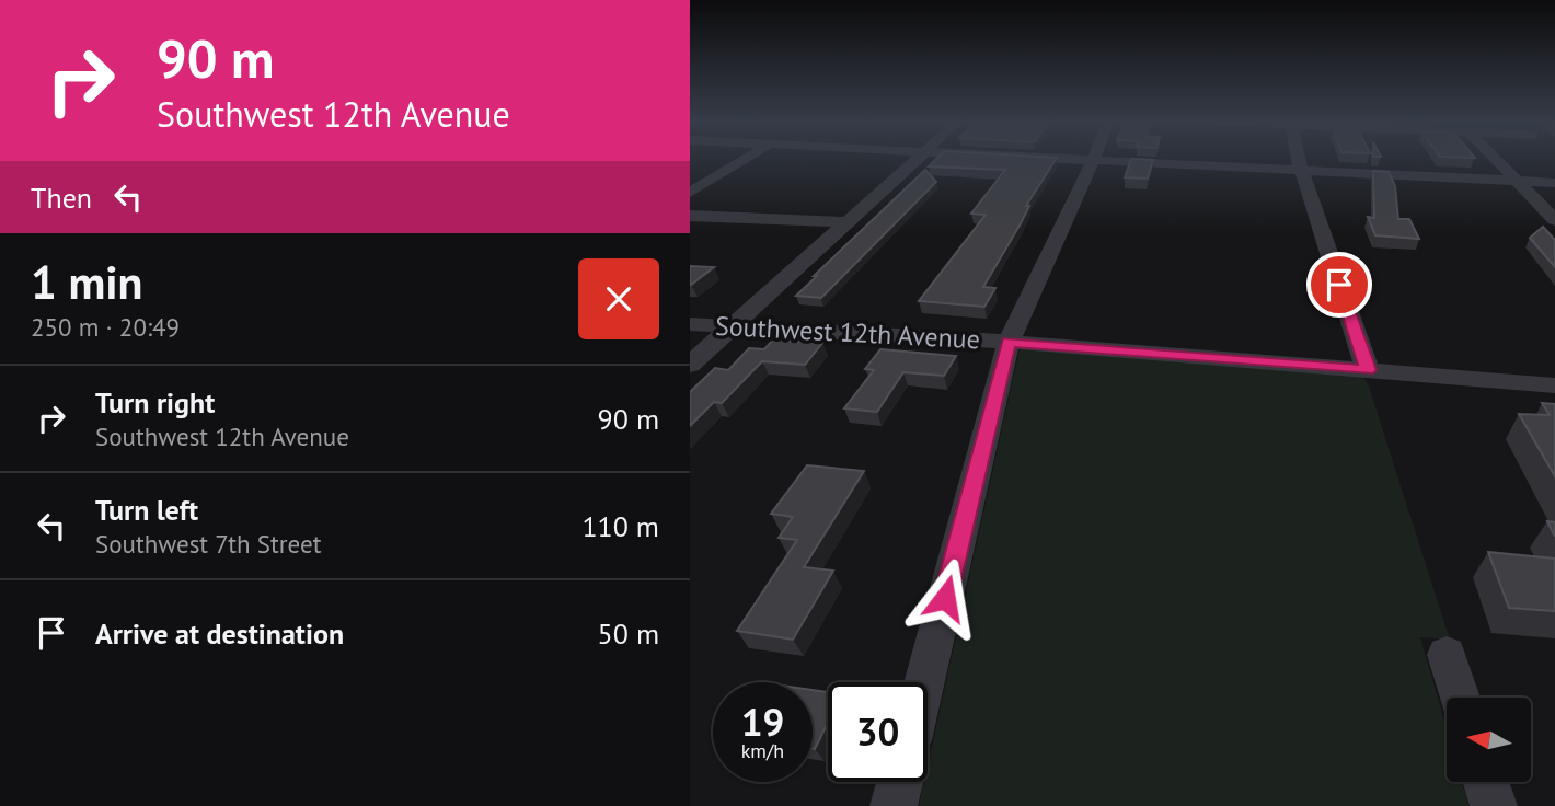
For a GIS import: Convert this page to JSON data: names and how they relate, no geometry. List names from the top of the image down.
{
  "streets": {
    "street": ["Southwest 12th Avenue"]
  },
  "north": "left",
  "page": {
    "turn": ["90 m", "Southwest 12th Avenue"],
    "then": "Then",
    "heading": ["1 min", "250 m · 20:49"],
    "list": [
      {
        "name": "Turn right",
        "note": "Southwest 12th Avenue",
        "value": "90 m"
      },
      {
        "name": "Turn left",
        "note": "Southwest 7th Street",
        "value": "110 m"
      },
      {
        "name": "Arrive at destination",
        "value": "50 m"
      }
    ],
    "speed": "19 km/h",
    "limit": "30"
  }
}
